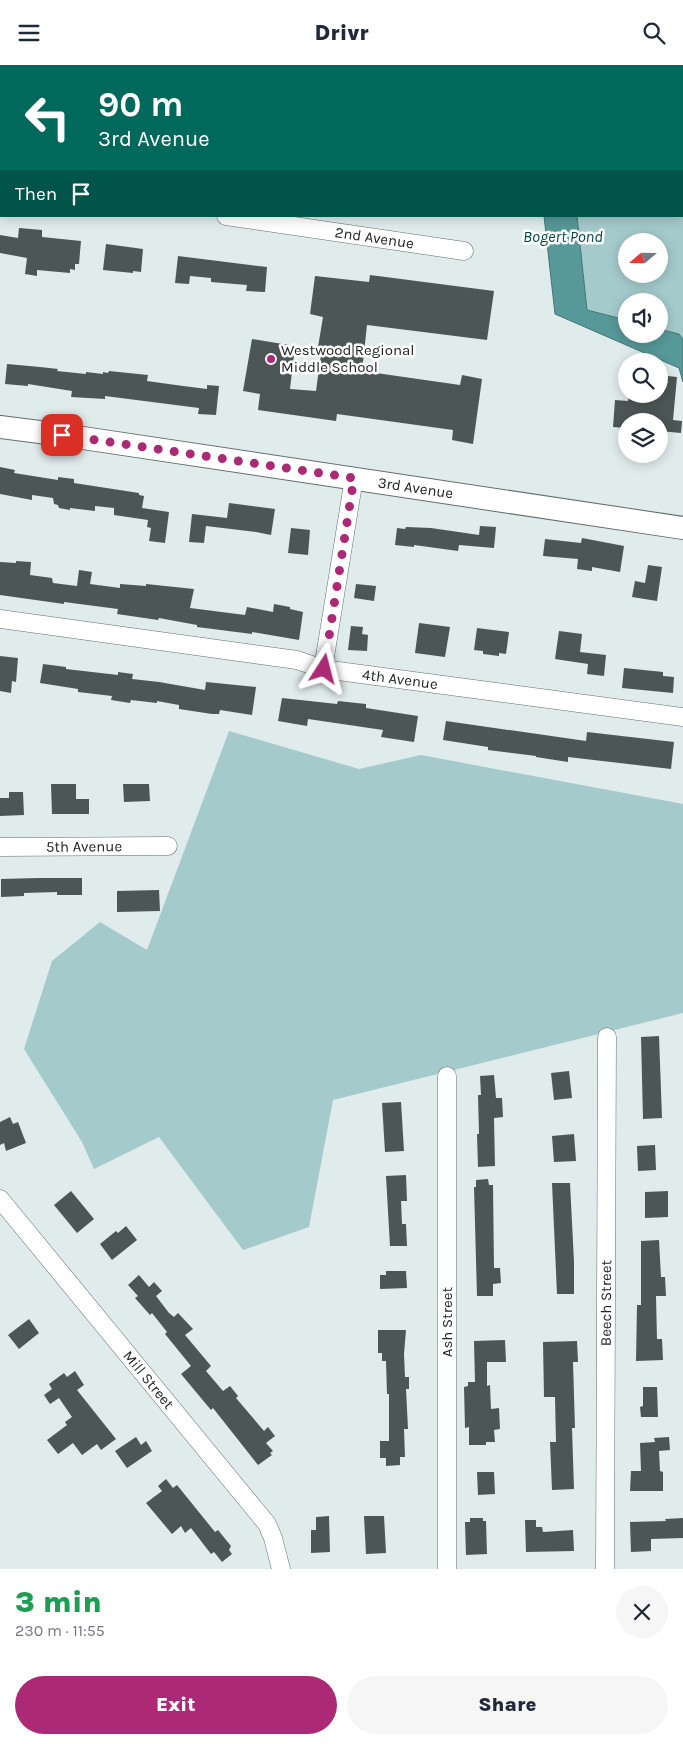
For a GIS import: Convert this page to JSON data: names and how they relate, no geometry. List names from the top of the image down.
{
  "streets": {
    "main road": ["3rd Avenue"],
    "street": [
      "2nd Avenue",
      "4th Avenue",
      "5th Avenue",
      "Beech Street",
      "Ash Street",
      "Mill Street"
    ]
  },
  "water": ["Bogert Pond"],
  "places": ["Westwood Regional Middle School"],
  "north": "left",
  "page": {
    "header": "Drivr",
    "turn": ["90 m", "3rd Avenue"],
    "then": "Then",
    "heading": ["3 min", "230 m · 11:55"],
    "buttons": ["Exit", "Share"]
  }
}
